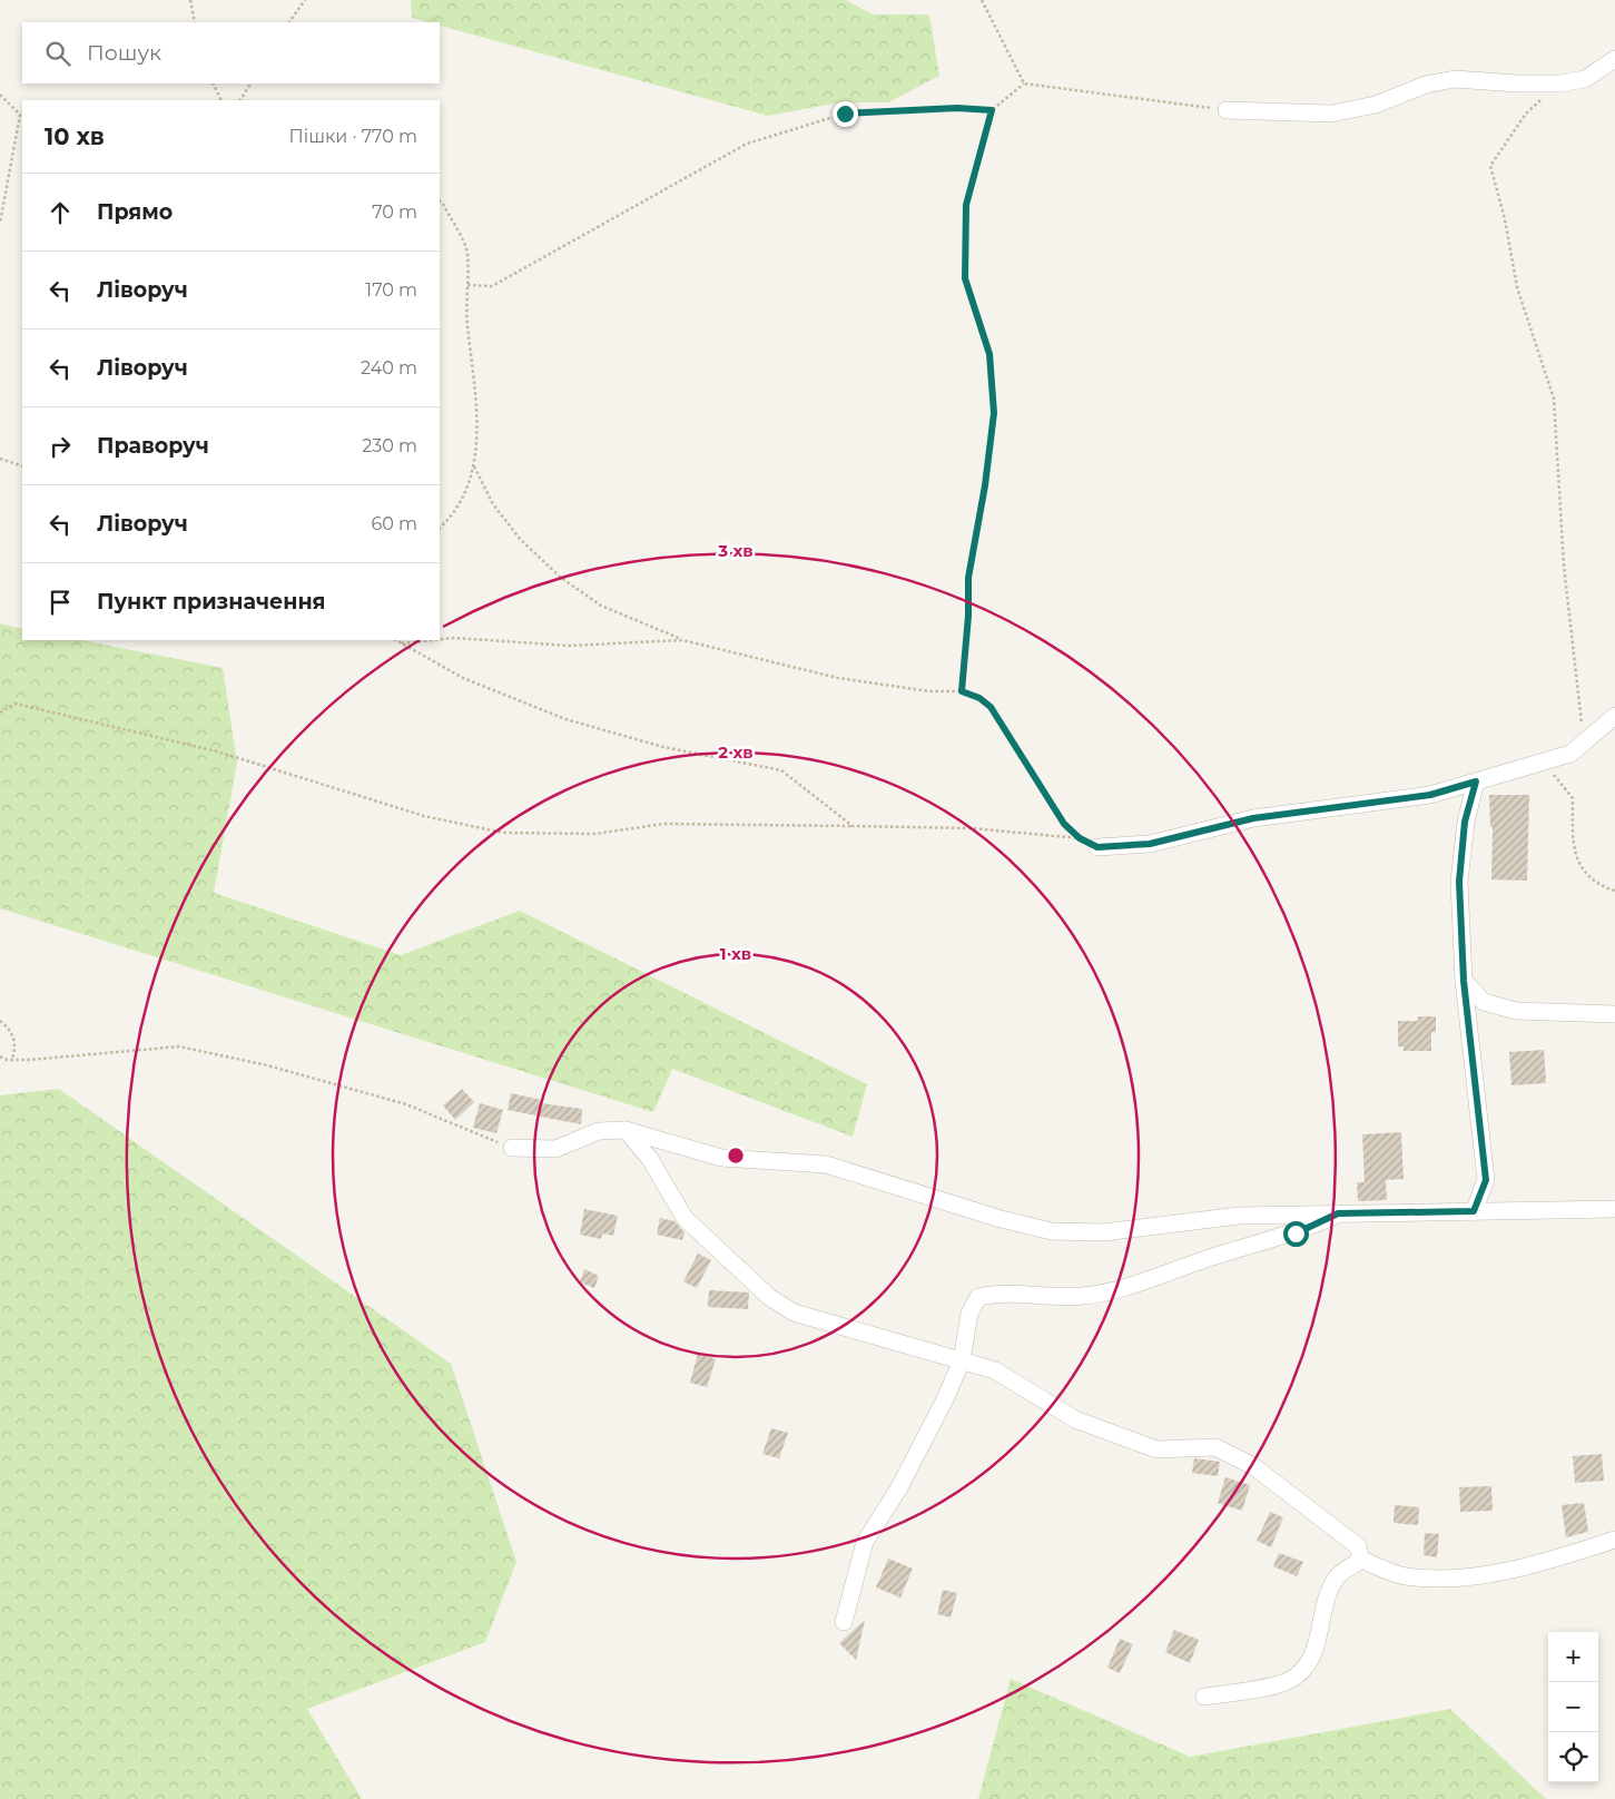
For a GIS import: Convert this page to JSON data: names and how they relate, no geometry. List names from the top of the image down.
{
  "page": {
    "search": "Пошук",
    "heading": ["10 хв", "Пішки · 770 m"],
    "list": [
      ["Прямо", "70 m"],
      ["Ліворуч", "170 m"],
      ["Ліворуч", "240 m"],
      ["Праворуч", "230 m"],
      ["Ліворуч", "60 m"],
      "Пункт призначення"
    ],
    "map_buttons": ["+", "−"]
  },
  "rings": ["3 хв", "2 хв", "1 хв"]
}
